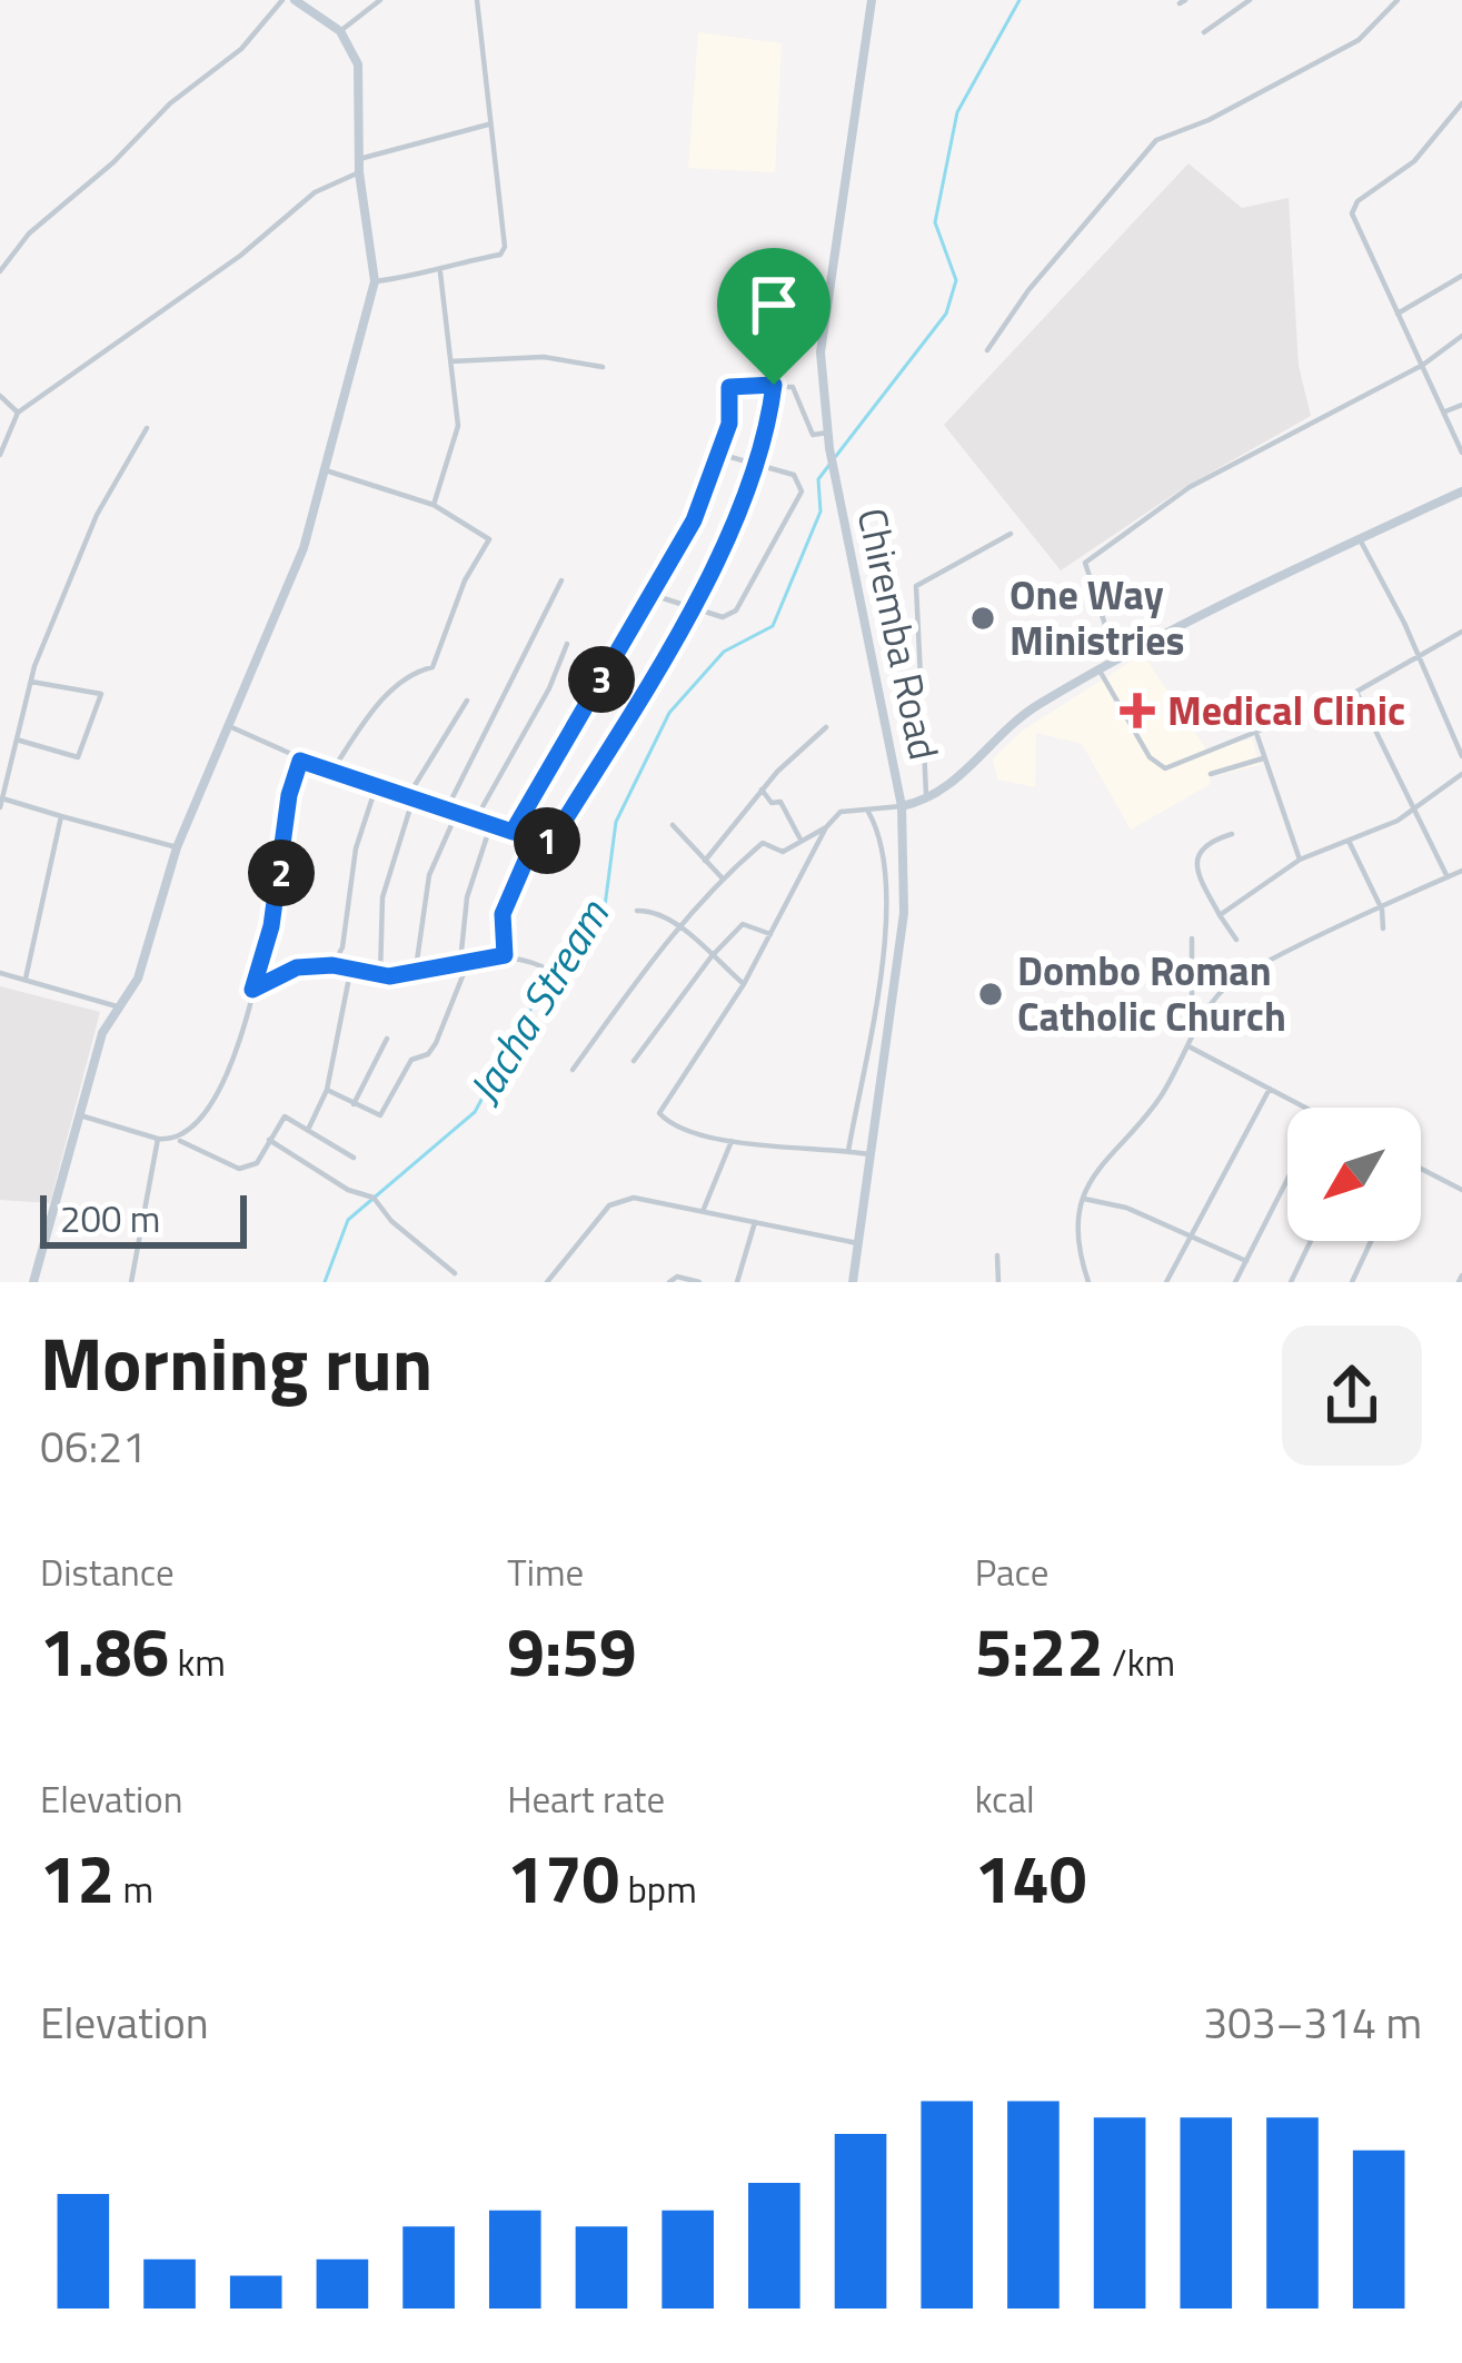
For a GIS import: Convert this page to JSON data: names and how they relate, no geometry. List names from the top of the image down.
{
  "streets": {
    "street": ["Chiremba Road"]
  },
  "water": ["Jacha Stream"],
  "places": {
    "other": ["One Way Ministries", "Dombo Roman Catholic Church"],
    "health": ["Medical Clinic"]
  },
  "scale_bar": "200 m",
  "north": "bottom left",
  "page": {
    "pins": ["3", "1", "2"],
    "scale": "200 m",
    "heading": ["Morning run", "06:21"],
    "stats": [
      ["Distance", "1.86 km"],
      ["Time", "9:59"],
      ["Pace", "5:22 /km"],
      ["Elevation", "12 m"],
      ["Heart rate", "170 bpm"],
      ["kcal", "140"]
    ],
    "chart": ["Elevation", "303–314 m"]
  }
}
